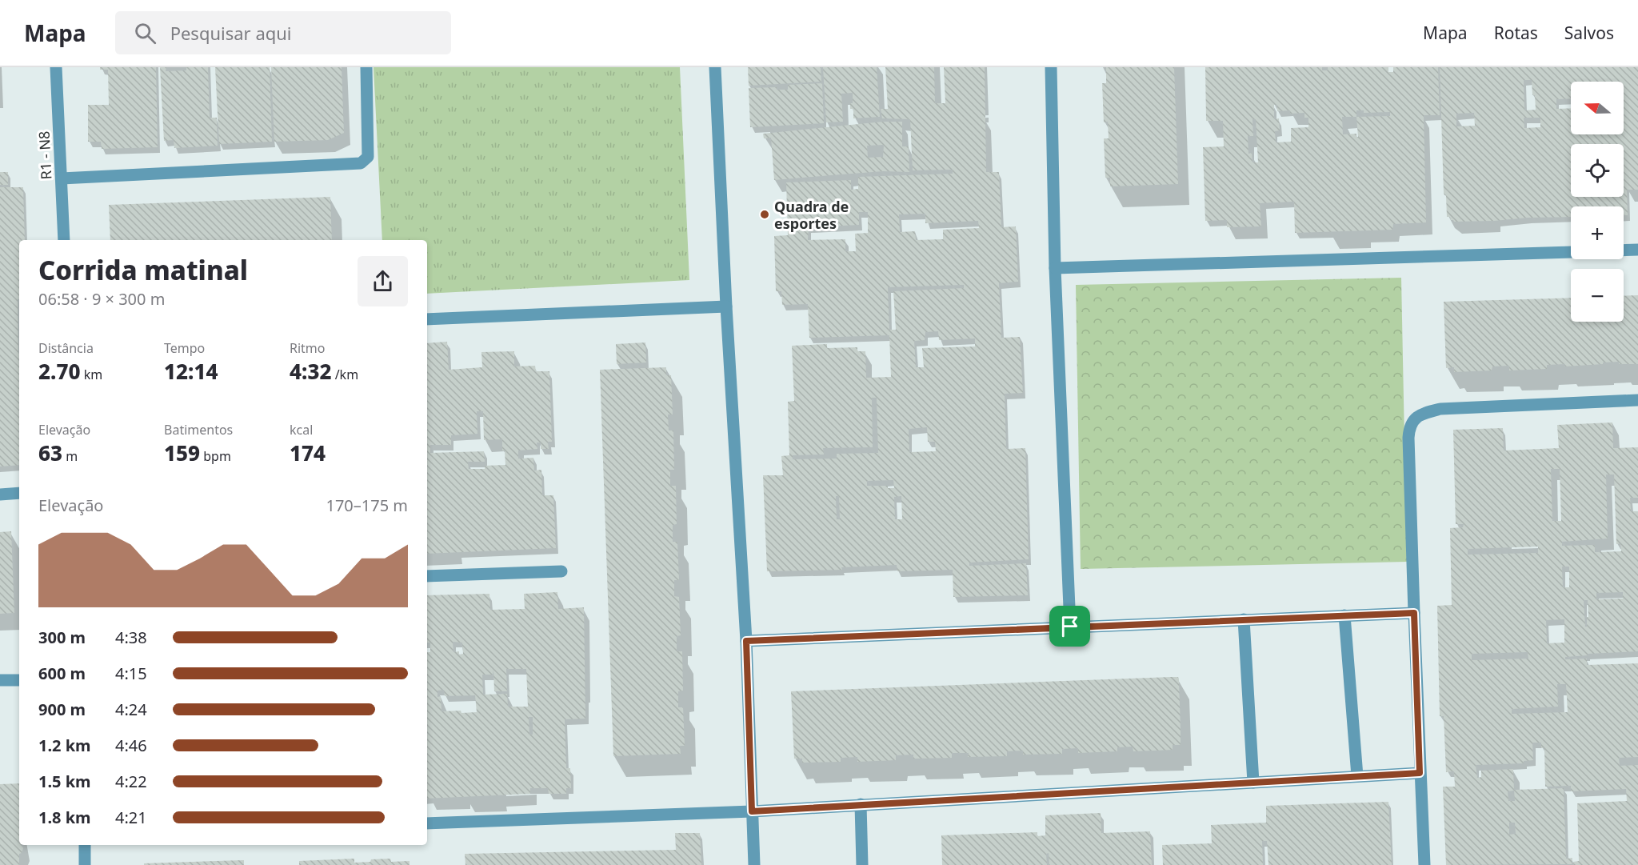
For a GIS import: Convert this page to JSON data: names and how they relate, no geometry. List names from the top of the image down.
{
  "streets": {
    "street": ["R1 - N8"]
  },
  "places": ["Quadra de esportes"],
  "north": "left",
  "page": {
    "header": "Mapa",
    "search": "Pesquisar aqui",
    "nav": ["Mapa", "Rotas", "Salvos"],
    "map_buttons": ["+", "−"],
    "heading": ["Corrida matinal", "06:58 · 9 × 300 m"],
    "stats": [
      ["Distância", "2.70 km"],
      ["Tempo", "12:14"],
      ["Ritmo", "4:32 /km"],
      ["Elevação", "63 m"],
      ["Batimentos", "159 bpm"],
      ["kcal", "174"]
    ],
    "chart": ["Elevação", "170–175 m"],
    "list": [
      {
        "name": "300 m",
        "note": "4:38"
      },
      {
        "name": "600 m",
        "note": "4:15"
      },
      {
        "name": "900 m",
        "note": "4:24"
      },
      {
        "name": "1.2 km",
        "note": "4:46"
      },
      {
        "name": "1.5 km",
        "note": "4:22"
      },
      {
        "name": "1.8 km",
        "note": "4:21"
      }
    ]
  }
}
